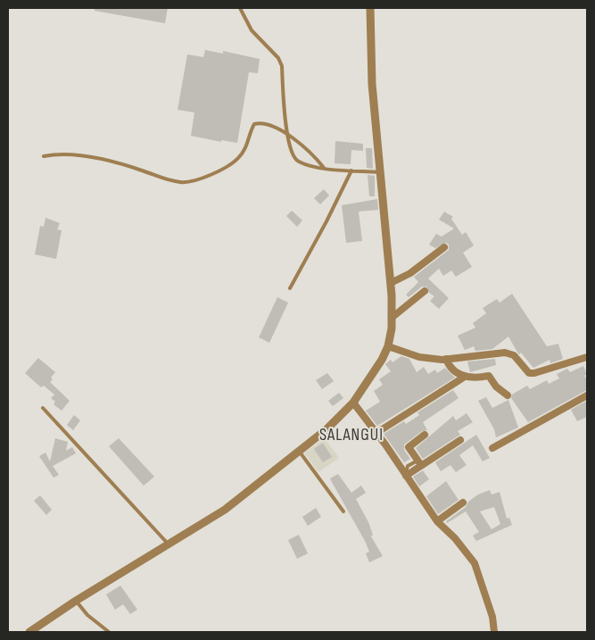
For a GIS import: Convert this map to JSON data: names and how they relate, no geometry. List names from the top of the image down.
{
  "districts": ["SALANGUI"]
}
